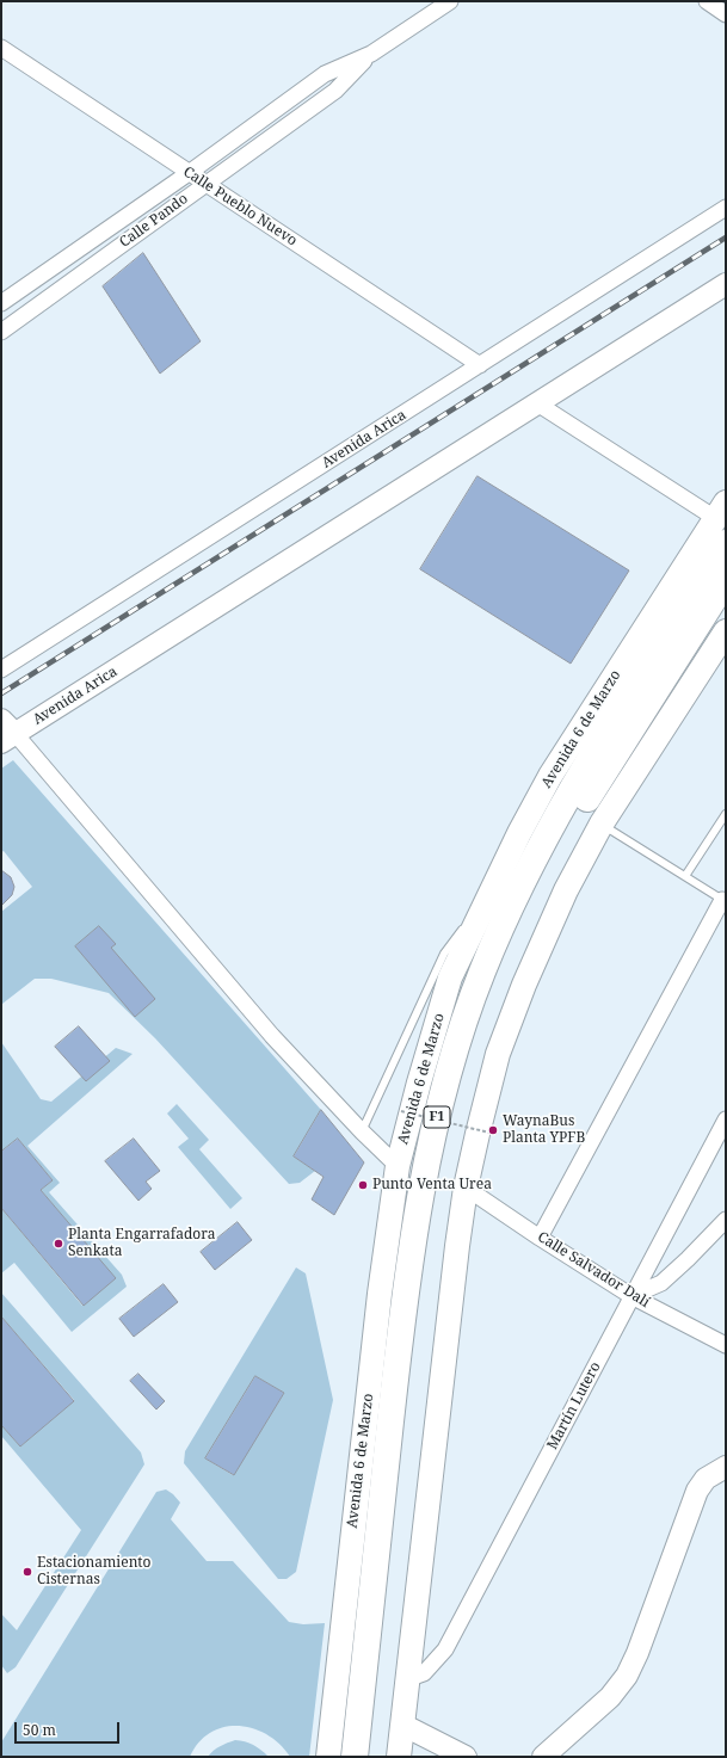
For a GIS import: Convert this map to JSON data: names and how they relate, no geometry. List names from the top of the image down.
{
  "streets": {
    "highway": ["Avenida 6 de Marzo", "F1"],
    "main road": ["Avenida Arica"],
    "street": [
      "Calle Pueblo Nuevo",
      "Calle Pando",
      "Calle Salvador Dalí",
      "Martín Lutero"
    ]
  },
  "crossings": [
    ["Calle Pueblo Nuevo", "Calle Pando"],
    ["Calle Pueblo Nuevo", "Avenida Arica"],
    ["Calle Salvador Dalí", "Martín Lutero"]
  ],
  "places": [
    "WaynaBus Planta YPFB",
    "Punto Venta Urea",
    "Planta Engarrafadora Senkata",
    "Estacionamiento Cisternas"
  ],
  "scale_bar": "50 m"
}
